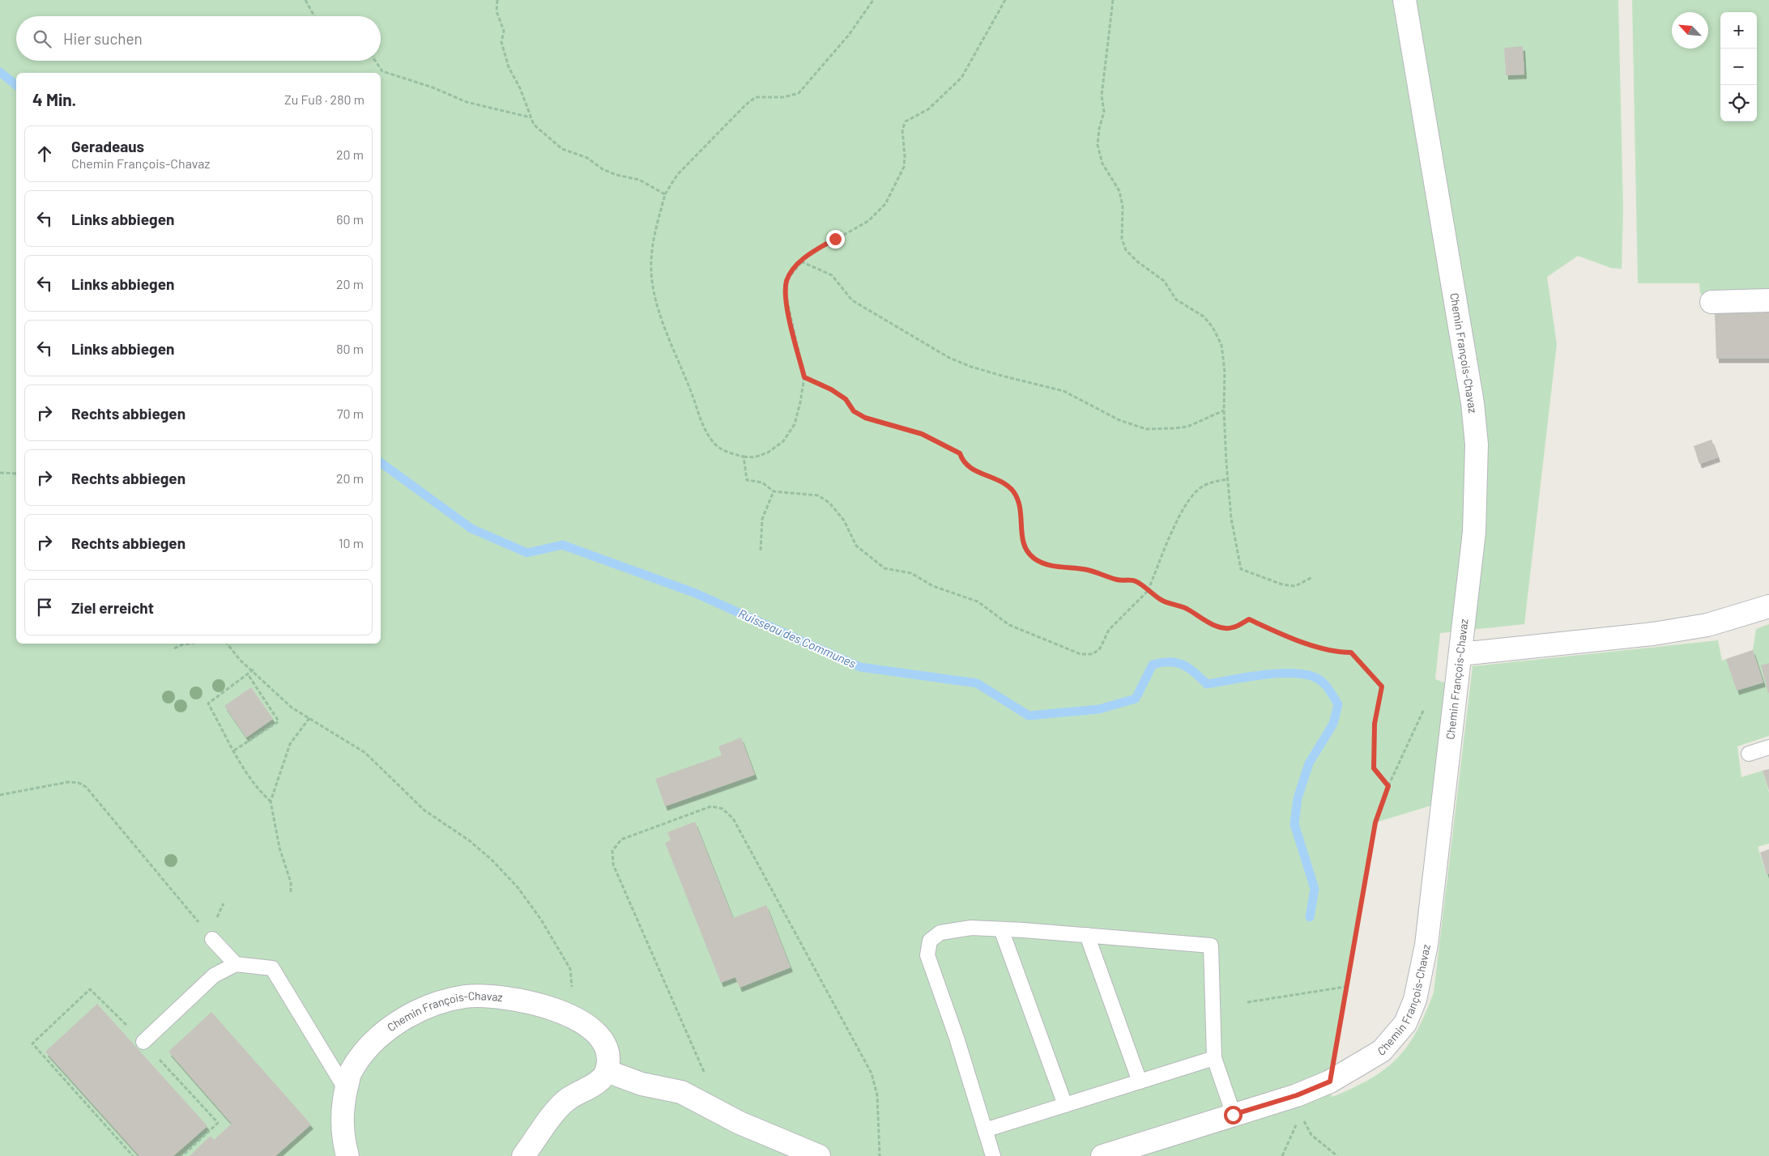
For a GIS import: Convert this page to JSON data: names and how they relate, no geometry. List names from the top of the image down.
{
  "streets": {
    "street": ["Chemin François-Chavaz"]
  },
  "water": ["Ruisseau des Communes"],
  "north": "top left",
  "page": {
    "map_buttons": ["+", "−"],
    "search": "Hier suchen",
    "heading": ["4 Min.", "Zu Fuß · 280 m"],
    "list": [
      ["Geradeaus", "Chemin François-Chavaz", "20 m"],
      ["Links abbiegen", "60 m"],
      ["Links abbiegen", "20 m"],
      ["Links abbiegen", "80 m"],
      ["Rechts abbiegen", "70 m"],
      ["Rechts abbiegen", "20 m"],
      ["Rechts abbiegen", "10 m"],
      "Ziel erreicht"
    ]
  }
}
